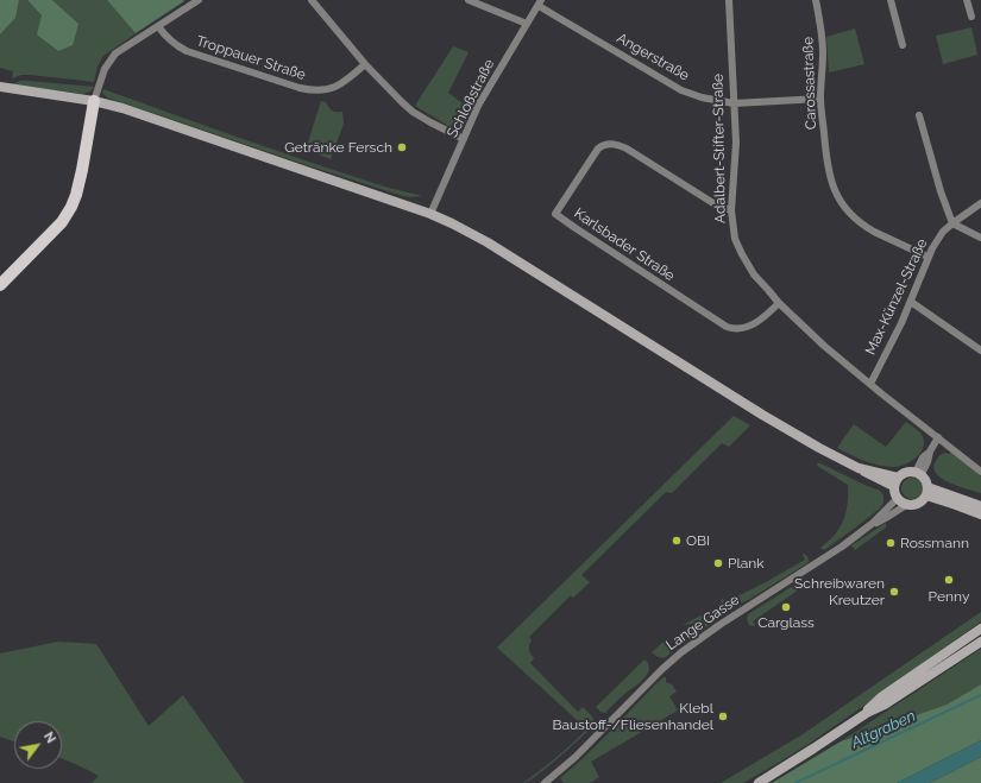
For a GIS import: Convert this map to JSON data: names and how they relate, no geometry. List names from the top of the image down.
{
  "streets": {
    "street": [
      "Angerstraße",
      "Troppauer Straße",
      "Carossastraße",
      "Schloßstraße",
      "Adalbert-Stifter-Straße",
      "Karlsbader Straße",
      "Max-Künzel-Straße",
      "Lange Gasse"
    ]
  },
  "crossings": [
    ["Angerstraße", "Carossastraße"],
    ["Angerstraße", "Schloßstraße"],
    ["Angerstraße", "Adalbert-Stifter-Straße"],
    ["Carossastraße", "Max-Künzel-Straße"],
    ["Adalbert-Stifter-Straße", "Karlsbader Straße"],
    ["Adalbert-Stifter-Straße", "Max-Künzel-Straße"]
  ],
  "water": ["Altgraben"],
  "places": [
    "Getränke Fersch",
    "OBI",
    "Rossmann",
    "Plank",
    "Penny",
    "Schreibwaren Kreutzer",
    "Carglass",
    "Klebl Baustoff-/Fliesenhandel"
  ],
  "north": "top right"
}
